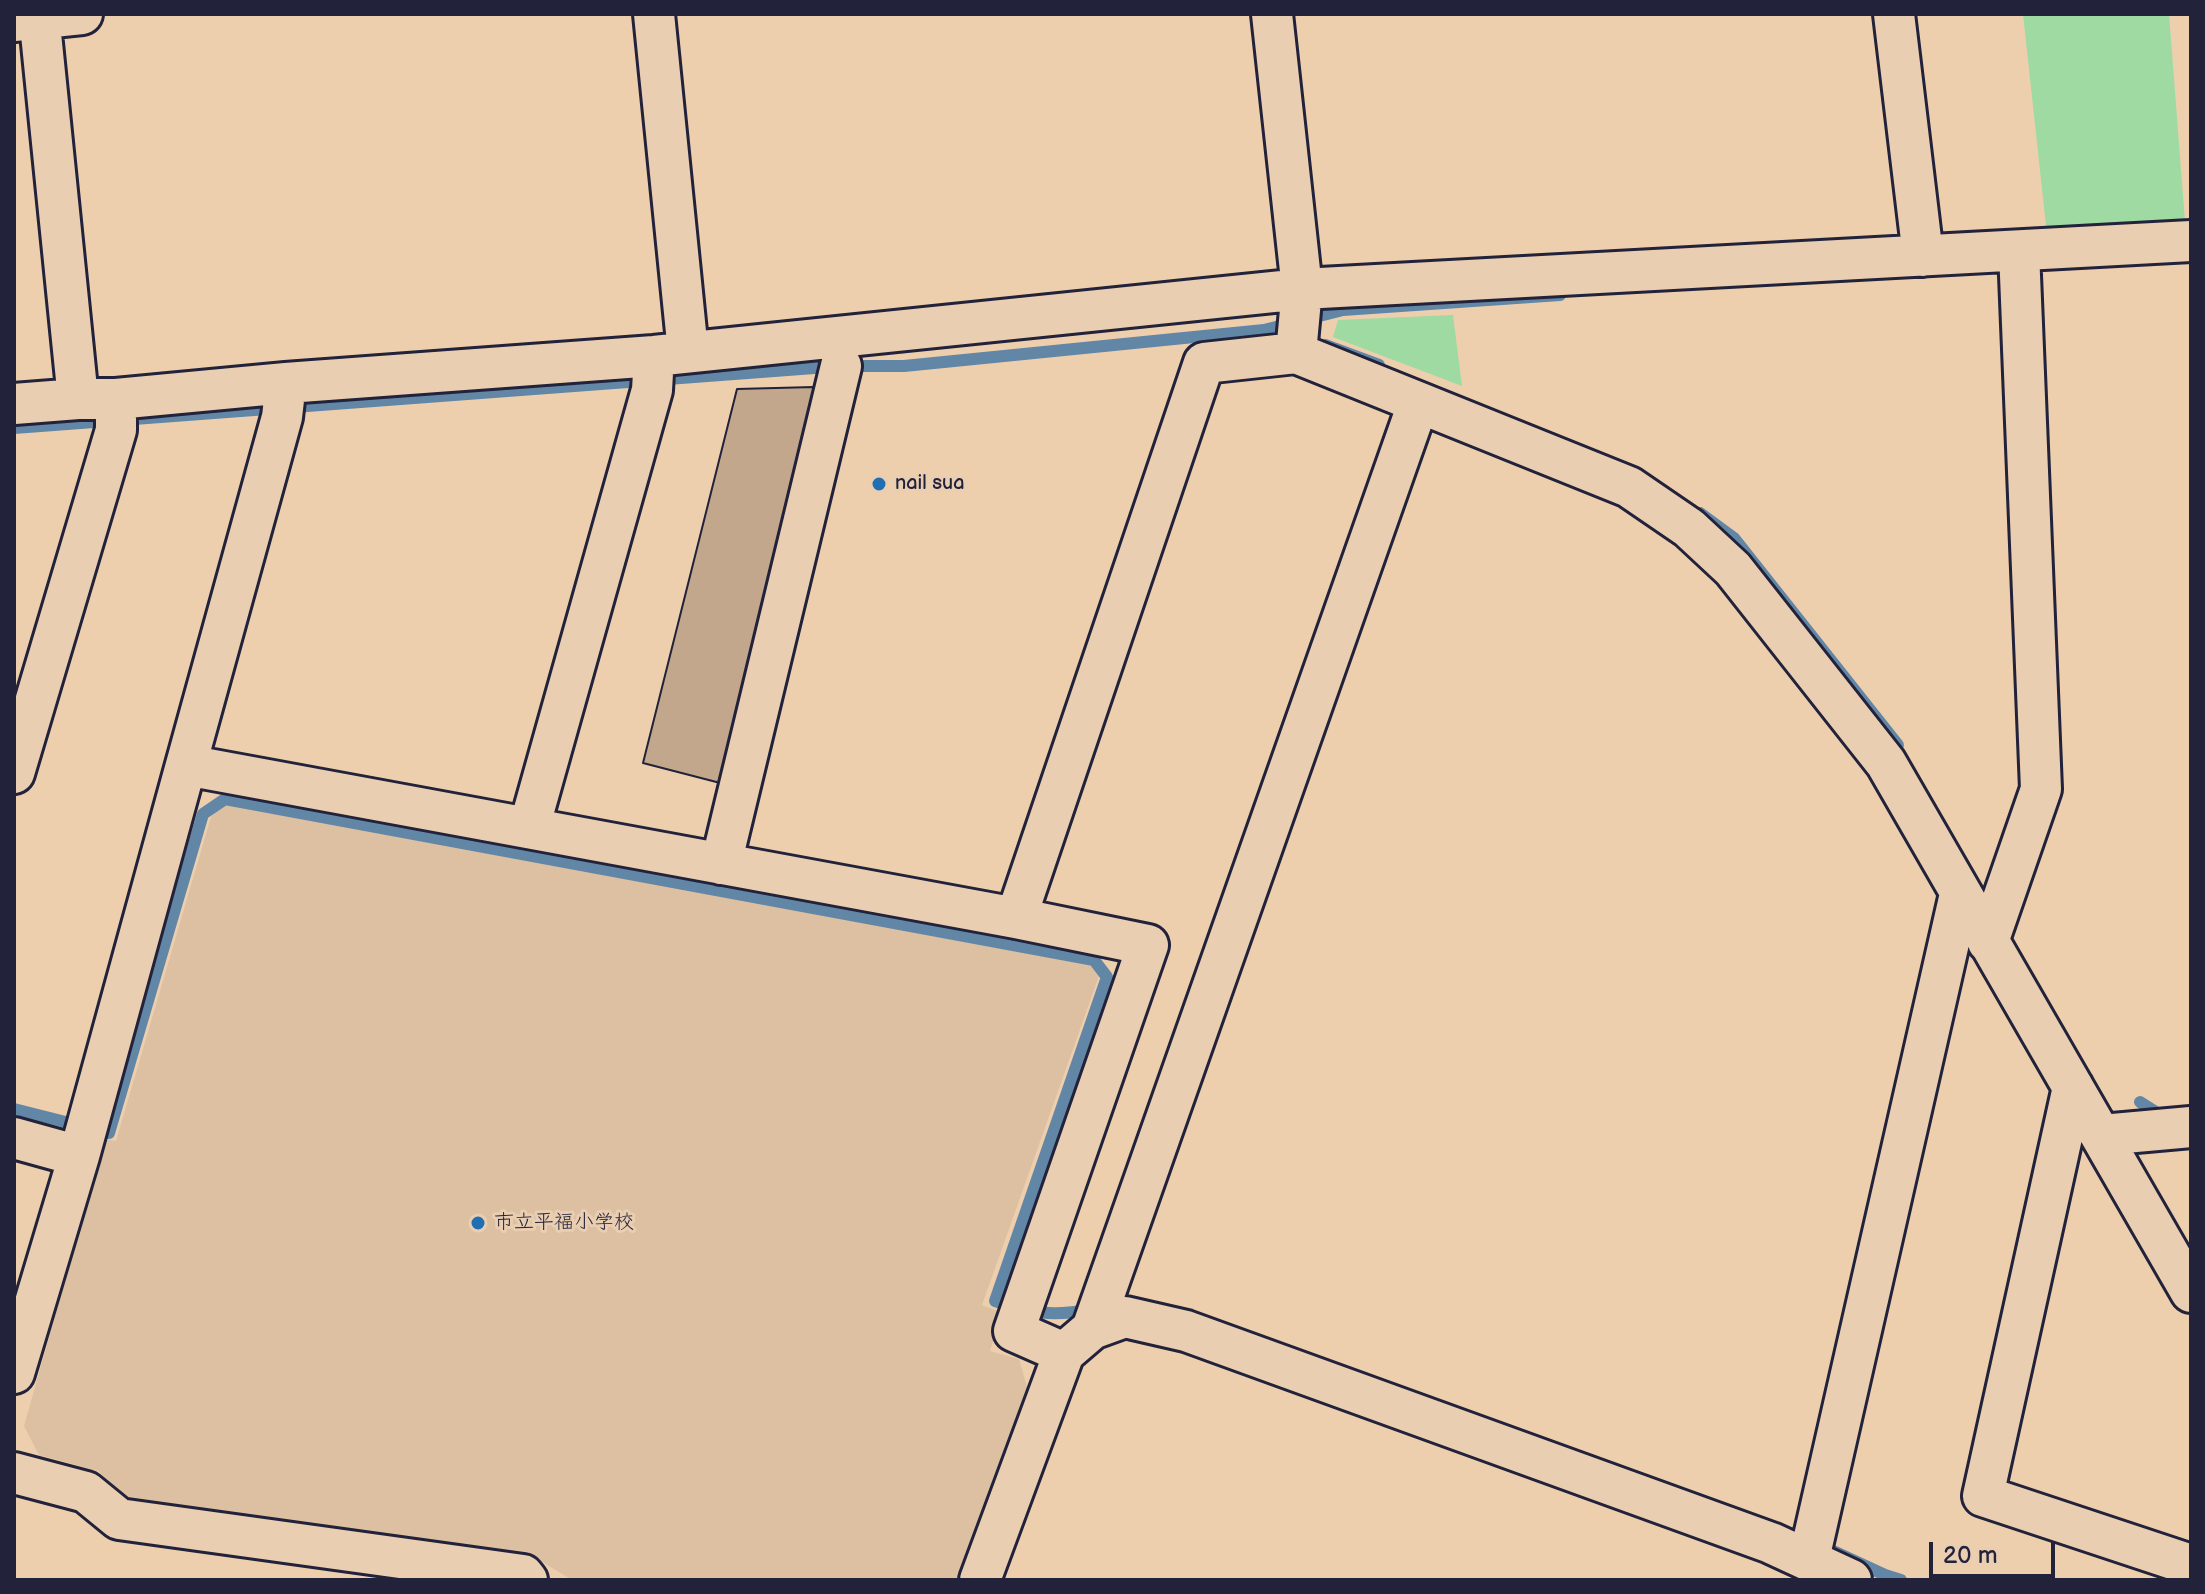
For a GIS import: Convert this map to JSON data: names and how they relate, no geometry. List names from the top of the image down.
{
  "places": ["nail sua", "市立平福小学校"],
  "scale_bar": "20 m"
}
